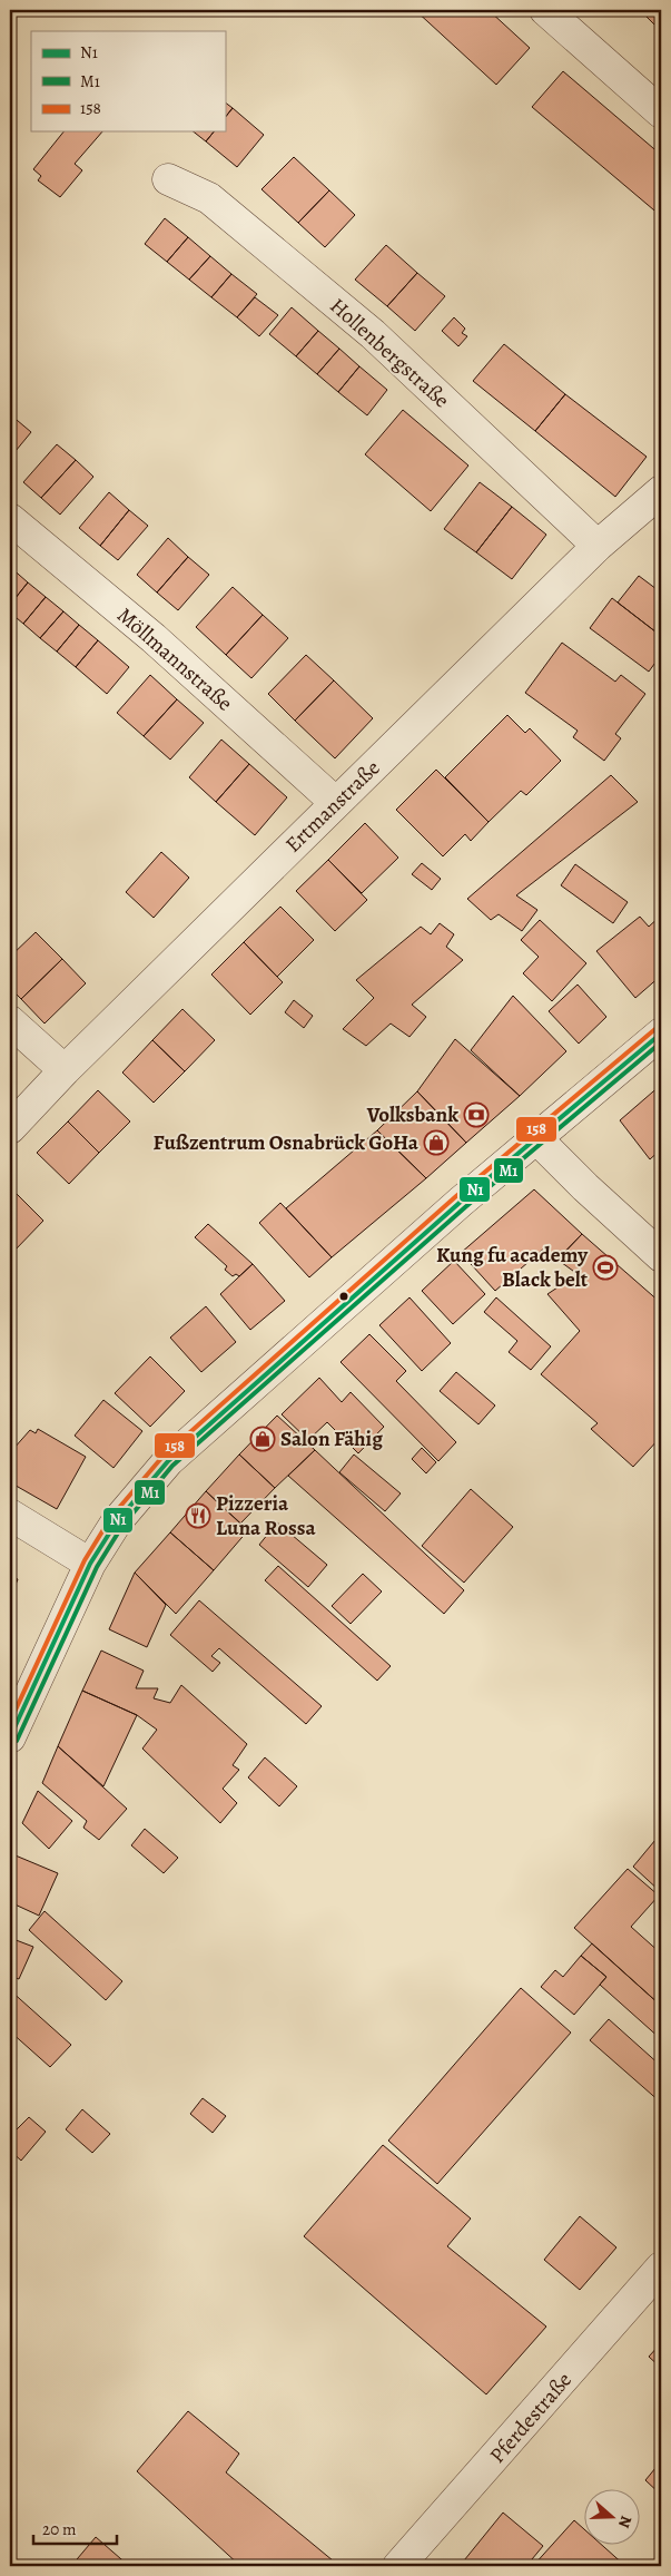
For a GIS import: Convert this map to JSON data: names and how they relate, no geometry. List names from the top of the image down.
{
  "streets": {
    "street": [
      "Hollenbergstraße",
      "Möllmannstraße",
      "Ertmanstraße",
      "Pferdestraße"
    ]
  },
  "crossings": [
    ["Hollenbergstraße", "Ertmanstraße"],
    ["Möllmannstraße", "Ertmanstraße"]
  ],
  "places": {
    "bank": ["Volksbank"],
    "shop": ["Fußzentrum Osnabrück GoHa", "Salon Fähig"],
    "sports": ["Kung fu academy Black belt"],
    "restaurant": ["Pizzeria Luna Rossa"]
  },
  "lines": ["transit line 158", "transit line N1", "transit line M1"],
  "legend": ["N1", "M1", "158"],
  "scale_bar": "20 m",
  "north": "right"
}
